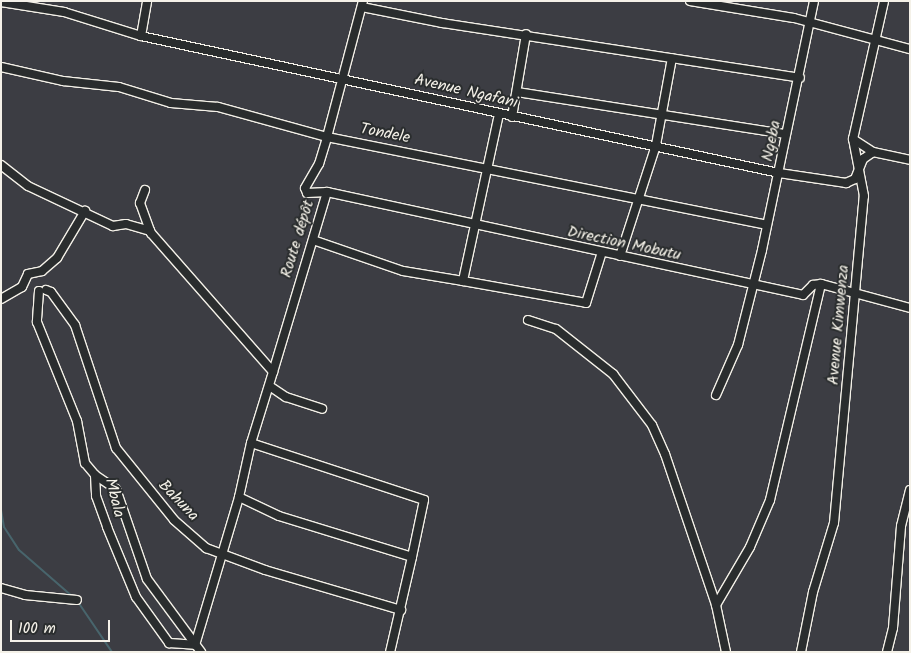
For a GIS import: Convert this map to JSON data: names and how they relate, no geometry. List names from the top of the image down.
{
  "streets": {
    "street": [
      "Avenue Ngafani",
      "Tondele",
      "Ngeba",
      "Route dépôt",
      "Direction Mobutu",
      "Avenue Kimwenza",
      "Mbala",
      "Bahuna"
    ]
  },
  "crossings": [
    ["Avenue Ngafani", "Ngeba"],
    ["Avenue Ngafani", "Route dépôt"],
    ["Avenue Ngafani", "Avenue Kimwenza"],
    ["Tondele", "Ngeba"],
    ["Tondele", "Route dépôt"],
    ["Ngeba", "Direction Mobutu"],
    ["Route dépôt", "Direction Mobutu"],
    ["Mbala", "Bahuna"]
  ],
  "scale_bar": "100 m"
}
